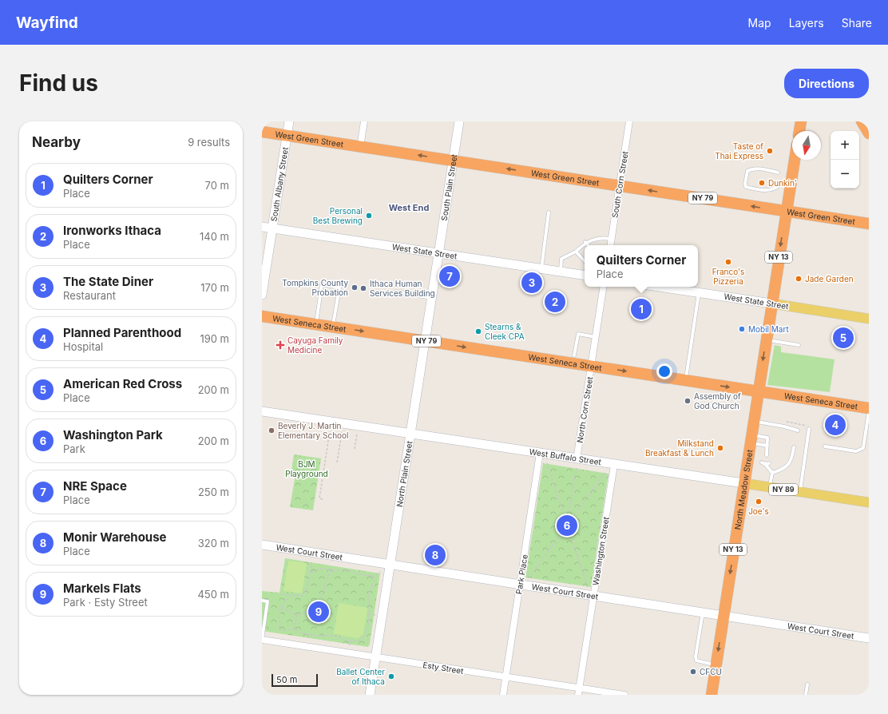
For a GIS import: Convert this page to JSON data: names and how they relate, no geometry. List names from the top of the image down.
{
  "streets": {
    "highway": [
      "West Green Street",
      "NY 79",
      "NY 13",
      "West Seneca Street",
      "North Meadow Street"
    ],
    "main road": ["West State Street", "West Buffalo Street", "NY 89"],
    "street": [
      "South Albany Street",
      "South Corn Street",
      "South Plain Street",
      "North Corn Street",
      "North Plain Street",
      "Washington Street",
      "West Court Street",
      "Park Place",
      "Esty Street"
    ]
  },
  "crossings": [
    ["West Green Street", "South Albany Street"],
    ["West Green Street", "South Corn Street"],
    ["West Green Street", "South Plain Street"],
    ["West Green Street", "NY 13"],
    ["South Albany Street", "West State Street"],
    ["South Plain Street", "West State Street"],
    ["South Plain Street", "North Plain Street"],
    ["West State Street", "NY 13"],
    ["West State Street", "North Plain Street"],
    ["West State Street", "North Meadow Street"],
    ["NY 13", "North Meadow Street"],
    ["West Seneca Street", "North Corn Street"],
    ["West Seneca Street", "North Plain Street"],
    ["West Seneca Street", "North Meadow Street"],
    ["North Corn Street", "West Buffalo Street"],
    ["West Buffalo Street", "North Plain Street"],
    ["West Buffalo Street", "North Meadow Street"],
    ["West Buffalo Street", "Washington Street"],
    ["West Buffalo Street", "Park Place"],
    ["North Plain Street", "West Court Street"],
    ["North Plain Street", "Esty Street"],
    ["North Meadow Street", "West Court Street"],
    ["Washington Street", "West Court Street"],
    ["Washington Street", "Esty Street"],
    ["West Court Street", "Park Place"],
    ["Park Place", "Esty Street"]
  ],
  "one_way": ["West Green Street", "West Seneca Street", "North Meadow Street"],
  "districts": ["West End"],
  "parks": ["BJM Playground"],
  "places": {
    "other": [
      "Taste of Thai Express",
      "Dunkin'",
      "Personal Best Brewing",
      "Franco's Pizzeria",
      "Jade Garden",
      "Tompkins County Probation",
      "Ithaca Human Services Building",
      "Mobil Mart",
      "Stearns & Cleek CPA",
      "Assembly of God Church",
      "Beverly J. Martin Elementary School",
      "Milkstand Breakfast & Lunch",
      "Joe's",
      "CFCU",
      "Ballet Center of Ithaca"
    ],
    "health": ["Cayuga Family Medicine"]
  },
  "scale_bar": "50 m",
  "north": "bottom",
  "page": {
    "header": "Wayfind",
    "nav": ["Map", "Layers", "Share"],
    "buttons": "Directions",
    "title": "Find us",
    "heading": ["Nearby", "9 results"],
    "map_buttons": ["+", "−"],
    "list": [
      {
        "mark": "1",
        "name": "Quilters Corner",
        "note": "Place",
        "value": "70 m"
      },
      {
        "mark": "2",
        "name": "Ironworks Ithaca",
        "note": "Place",
        "value": "140 m"
      },
      {
        "mark": "3",
        "name": "The State Diner",
        "note": "Restaurant",
        "value": "170 m"
      },
      {
        "mark": "4",
        "name": "Planned Parenthood",
        "note": "Hospital",
        "value": "190 m"
      },
      {
        "mark": "5",
        "name": "American Red Cross",
        "note": "Place",
        "value": "200 m"
      },
      {
        "mark": "6",
        "name": "Washington Park",
        "note": "Park",
        "value": "200 m"
      },
      {
        "mark": "7",
        "name": "NRE Space",
        "note": "Place",
        "value": "250 m"
      },
      {
        "mark": "8",
        "name": "Monir Warehouse",
        "note": "Place",
        "value": "320 m"
      },
      {
        "mark": "9",
        "name": "Markels Flats",
        "note": "Park · Esty Street",
        "value": "450 m"
      }
    ],
    "popup": ["Quilters Corner", "Place"],
    "pins": [
      "7",
      "3",
      "2",
      "1",
      "5",
      "4",
      "6",
      "8",
      "9"
    ],
    "scale": "50 m"
  }
}
